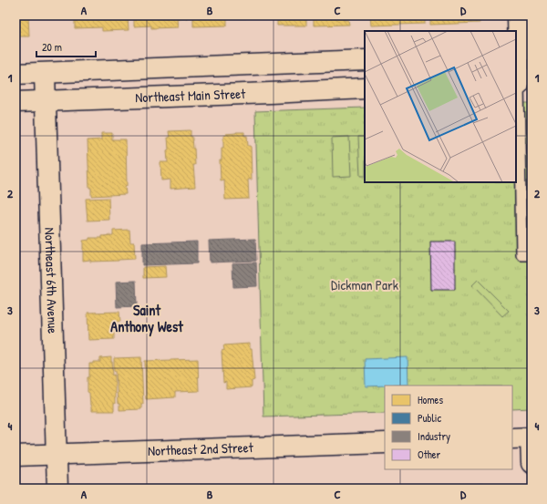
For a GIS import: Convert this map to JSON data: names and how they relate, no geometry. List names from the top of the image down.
{
  "streets": {
    "street": ["Northeast Main Street", "Northeast 6th Avenue", "Northeast 2nd Street"]
  },
  "crossings": [
    ["Northeast Main Street", "Northeast 6th Avenue"],
    ["Northeast 6th Avenue", "Northeast 2nd Street"]
  ],
  "districts": ["Saint Anthony West"],
  "parks": ["Dickman Park"],
  "legend": [
    "Homes",
    "Public",
    "Industry",
    "Other"
  ],
  "scale_bar": "20 m",
  "grid": {
    "columns": [
      "A",
      "B",
      "C",
      "D"
    ],
    "rows": [
      "1",
      "2",
      "3",
      "4"
    ]
  }
}
